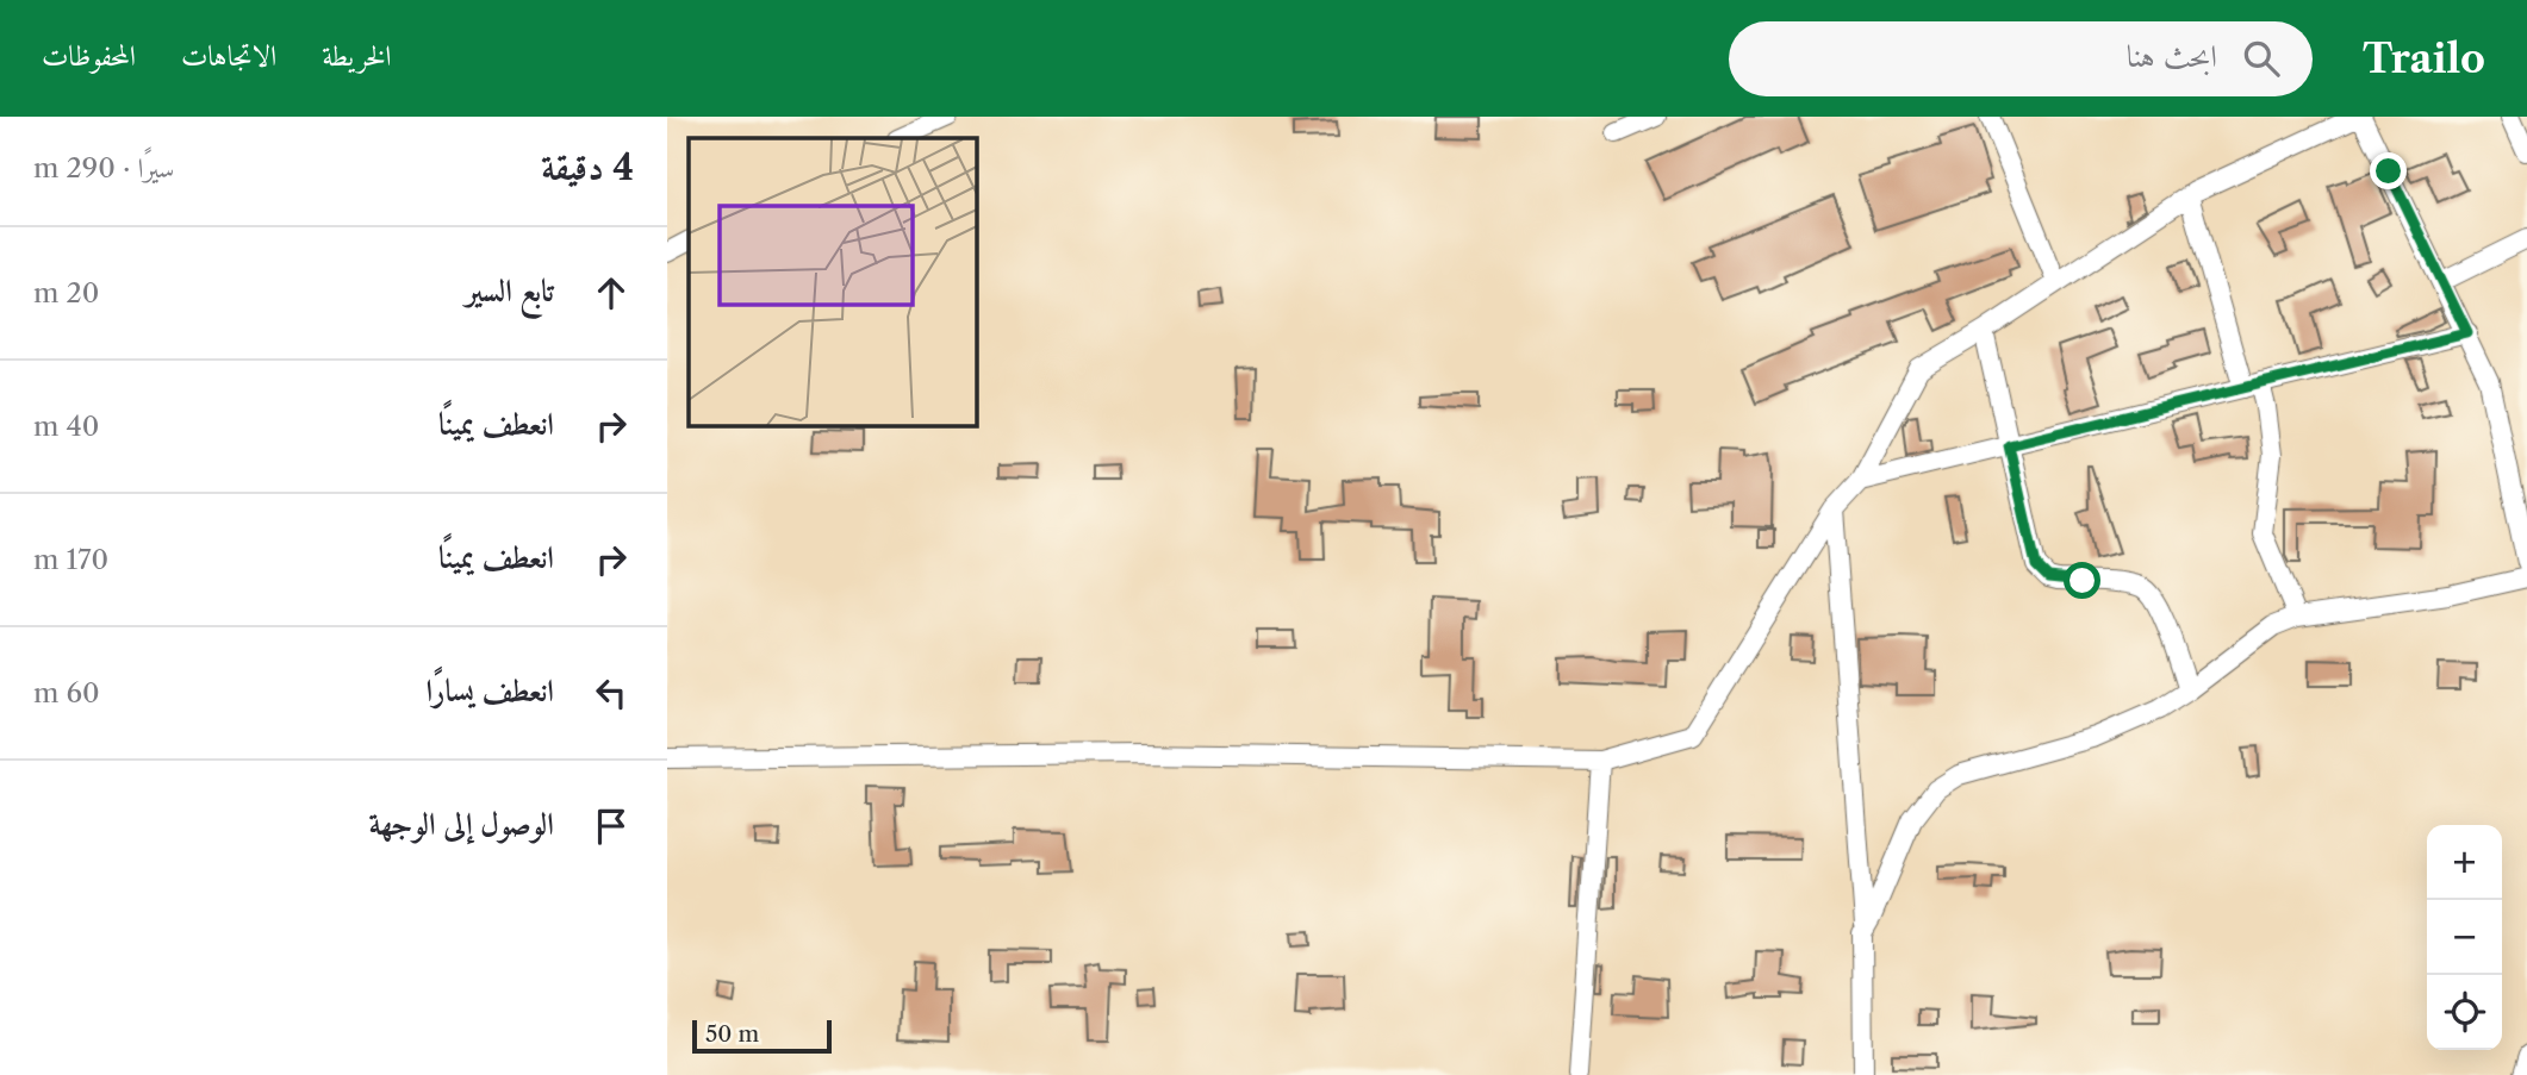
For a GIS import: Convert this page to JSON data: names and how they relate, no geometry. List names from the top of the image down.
{
  "scale_bar": "50 m",
  "page": {
    "header": "Trailo",
    "search": "ابحث هنا",
    "nav": ["الخريطة", "الاتجاهات", "المحفوظات"],
    "heading": ["4 دقيقة", "سيرًا · 290 m"],
    "list": [
      ["تابع السير", "20 m"],
      ["انعطف يمينًا", "40 m"],
      ["انعطف يمينًا", "170 m"],
      ["انعطف يسارًا", "60 m"],
      "الوصول إلى الوجهة"
    ],
    "map_buttons": ["+", "−"],
    "scale": "50 m"
  }
}
